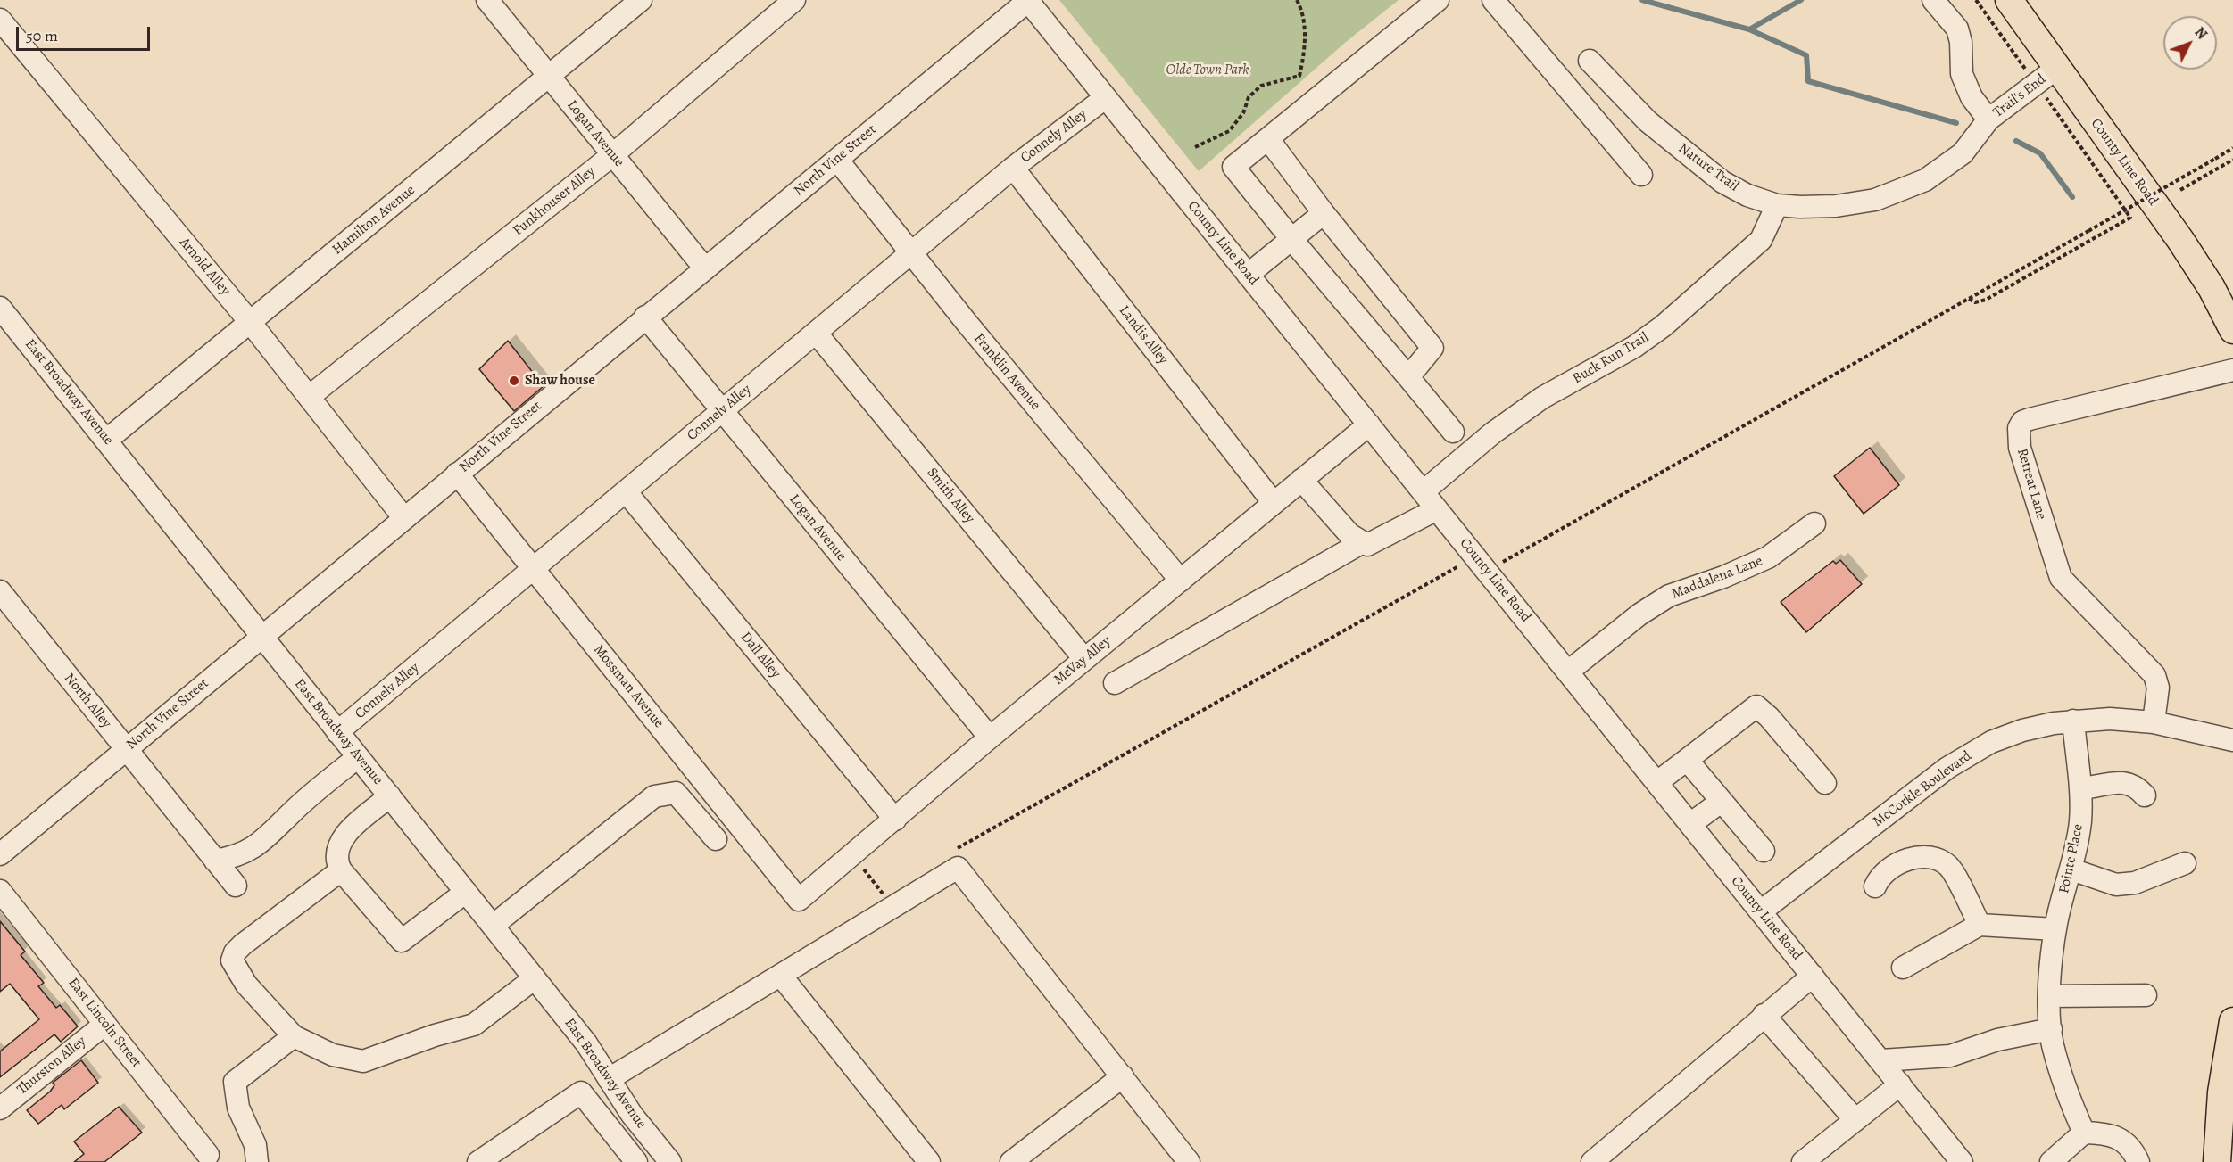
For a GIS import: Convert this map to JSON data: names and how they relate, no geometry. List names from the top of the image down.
{
  "streets": {
    "main road": ["County Line Road"],
    "street": [
      "Trail's End",
      "Logan Avenue",
      "Connely Alley",
      "North Vine Street",
      "Nature Trail",
      "Funkhouser Alley",
      "Hamilton Avenue",
      "Arnold Alley",
      "Landis Alley",
      "Buck Run Trail",
      "Franklin Avenue",
      "East Broadway Avenue",
      "Retreat Lane",
      "Smith Alley",
      "Maddalena Lane",
      "Dall Alley",
      "McVay Alley",
      "Mossman Avenue",
      "North Alley",
      "McCorkle Boulevard",
      "Pointe Place",
      "East Lincoln Street",
      "Thurston Alley"
    ]
  },
  "crossings": [
    ["Trail's End", "County Line Road"],
    ["Trail's End", "Nature Trail"],
    ["Logan Avenue", "Connely Alley"],
    ["Logan Avenue", "North Vine Street"],
    ["Logan Avenue", "Funkhouser Alley"],
    ["Logan Avenue", "Hamilton Avenue"],
    ["Logan Avenue", "McVay Alley"],
    ["Connely Alley", "County Line Road"],
    ["Connely Alley", "Landis Alley"],
    ["Connely Alley", "Franklin Avenue"],
    ["Connely Alley", "East Broadway Avenue"],
    ["Connely Alley", "Smith Alley"],
    ["Connely Alley", "Dall Alley"],
    ["Connely Alley", "Mossman Avenue"],
    ["North Vine Street", "County Line Road"],
    ["North Vine Street", "Arnold Alley"],
    ["North Vine Street", "Franklin Avenue"],
    ["North Vine Street", "East Broadway Avenue"],
    ["North Vine Street", "Mossman Avenue"],
    ["North Vine Street", "North Alley"],
    ["County Line Road", "Buck Run Trail"],
    ["County Line Road", "Maddalena Lane"],
    ["County Line Road", "McVay Alley"],
    ["County Line Road", "McCorkle Boulevard"],
    ["Nature Trail", "Buck Run Trail"],
    ["Funkhouser Alley", "Arnold Alley"],
    ["Hamilton Avenue", "Arnold Alley"],
    ["Hamilton Avenue", "East Broadway Avenue"],
    ["Landis Alley", "McVay Alley"],
    ["Franklin Avenue", "McVay Alley"],
    ["Retreat Lane", "McCorkle Boulevard"],
    ["Smith Alley", "McVay Alley"],
    ["Dall Alley", "McVay Alley"],
    ["McVay Alley", "Mossman Avenue"],
    ["McCorkle Boulevard", "Pointe Place"],
    ["East Lincoln Street", "Thurston Alley"]
  ],
  "parks": ["Olde Town Park"],
  "places": ["Shaw house"],
  "scale_bar": "50 m",
  "north": "top right"
}
